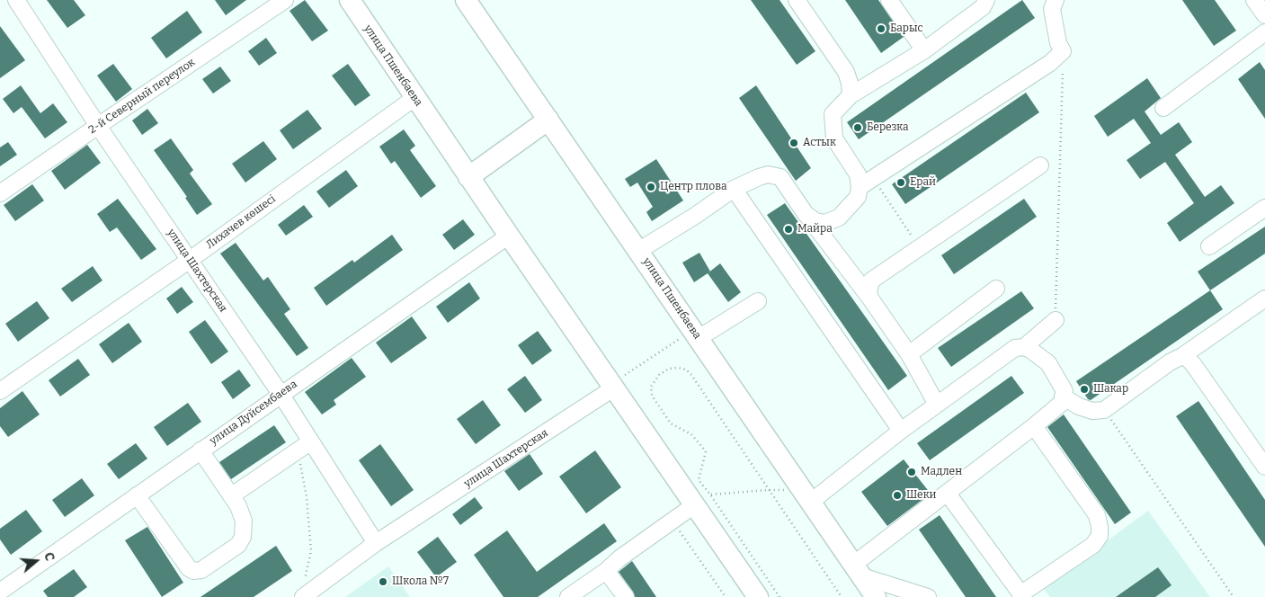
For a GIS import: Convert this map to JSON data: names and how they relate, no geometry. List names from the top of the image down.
{
  "streets": {
    "main road": ["улица Пшенбаева"],
    "street": [
      "2-й Северный переулок",
      "Лихачев көшесі",
      "улица Шахтерская",
      "улица Дуйсембаева"
    ]
  },
  "crossings": [
    ["улица Пшенбаева", "Лихачев көшесі"],
    ["улица Пшенбаева", "улица Шахтерская"],
    ["улица Пшенбаева", "улица Дуйсембаева"],
    ["2-й Северный переулок", "улица Шахтерская"],
    ["Лихачев көшесі", "улица Шахтерская"],
    ["улица Шахтерская", "улица Дуйсембаева"]
  ],
  "places": [
    "Барыс",
    "Березка",
    "Астык",
    "Ерай",
    "Центр плова",
    "Майра",
    "Шакар",
    "Мадлен",
    "Шеки",
    "Школа №7"
  ],
  "north": "right"
}
